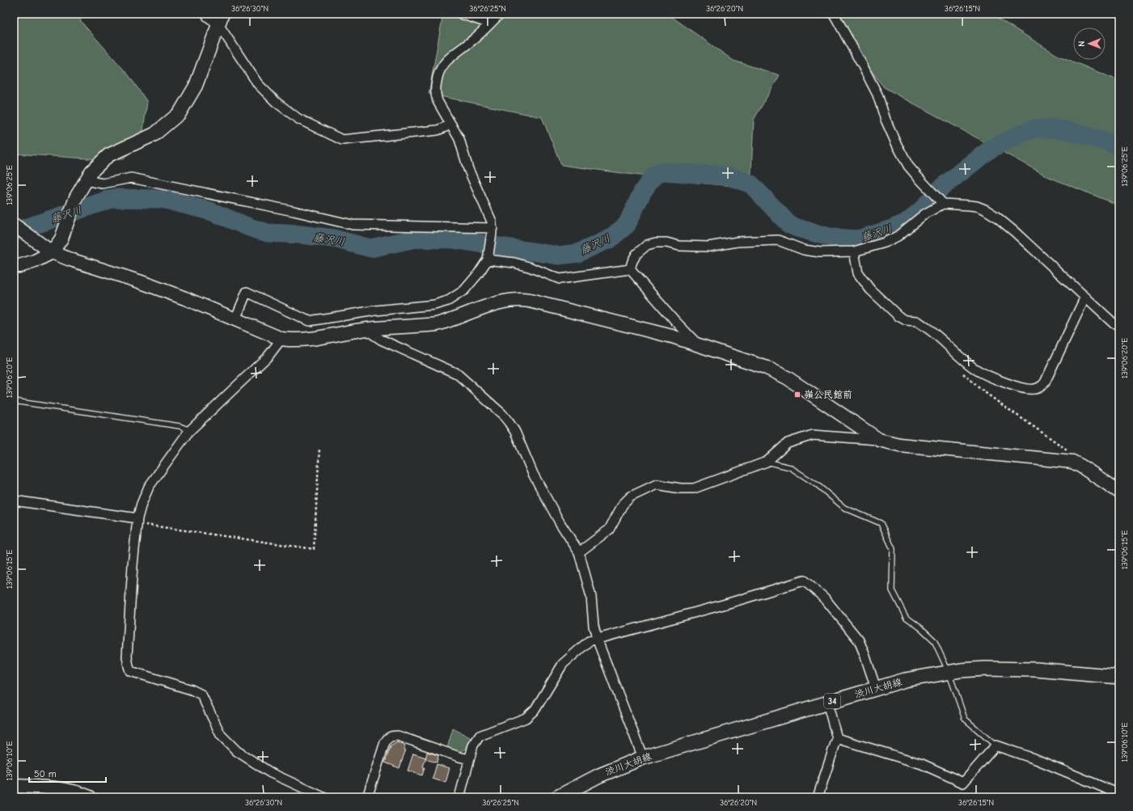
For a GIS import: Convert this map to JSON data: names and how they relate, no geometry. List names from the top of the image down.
{
  "streets": {
    "main road": ["渋川大胡線", "34"]
  },
  "water": ["藤沢川"],
  "places": {
    "transit": ["嶺公民館前"]
  },
  "scale_bar": "50 m",
  "north": "left",
  "coordinates": [
    "36°26'30\"N",
    "36°26'25\"N",
    "36°26'20\"N",
    "36°26'15\"N",
    "139°06'25\"E",
    "139°06'20\"E",
    "139°06'15\"E",
    "139°06'10\"E"
  ]
}
